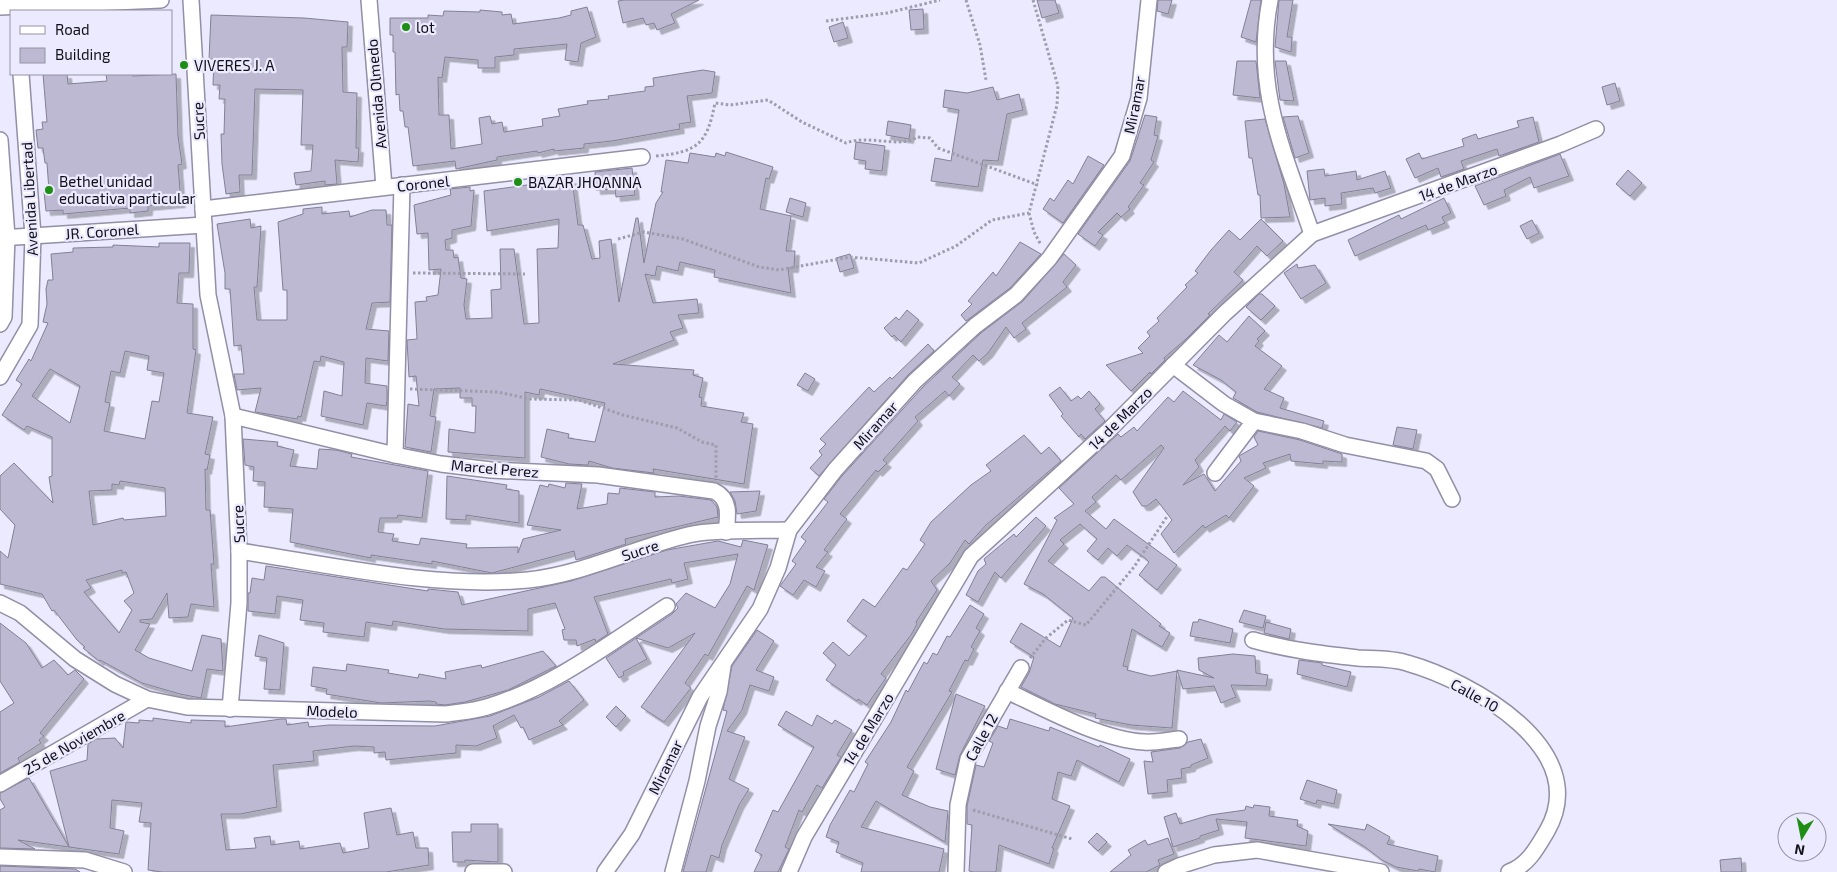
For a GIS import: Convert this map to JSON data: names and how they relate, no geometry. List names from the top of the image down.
{
  "streets": {
    "street": [
      "Avenida Olmedo",
      "Miramar",
      "Sucre",
      "14 de Marzo",
      "Coronel",
      "Avenida Libertad",
      "JR. Coronel",
      "Marcel Perez",
      "Calle 10",
      "Modelo",
      "Calle 12",
      "25 de Noviembre"
    ]
  },
  "crossings": [
    ["Avenida Olmedo", "Coronel"],
    ["Miramar", "Sucre"],
    ["Sucre", "Coronel"],
    ["Sucre", "JR. Coronel"],
    ["Sucre", "Marcel Perez"],
    ["Avenida Libertad", "JR. Coronel"],
    ["Modelo", "25 de Noviembre"]
  ],
  "places": [
    "lot",
    "VIVERES J. A",
    "BAZAR JHOANNA",
    "Bethel unidad educativa particular"
  ],
  "legend": ["Road", "Building"],
  "north": "bottom"
}
